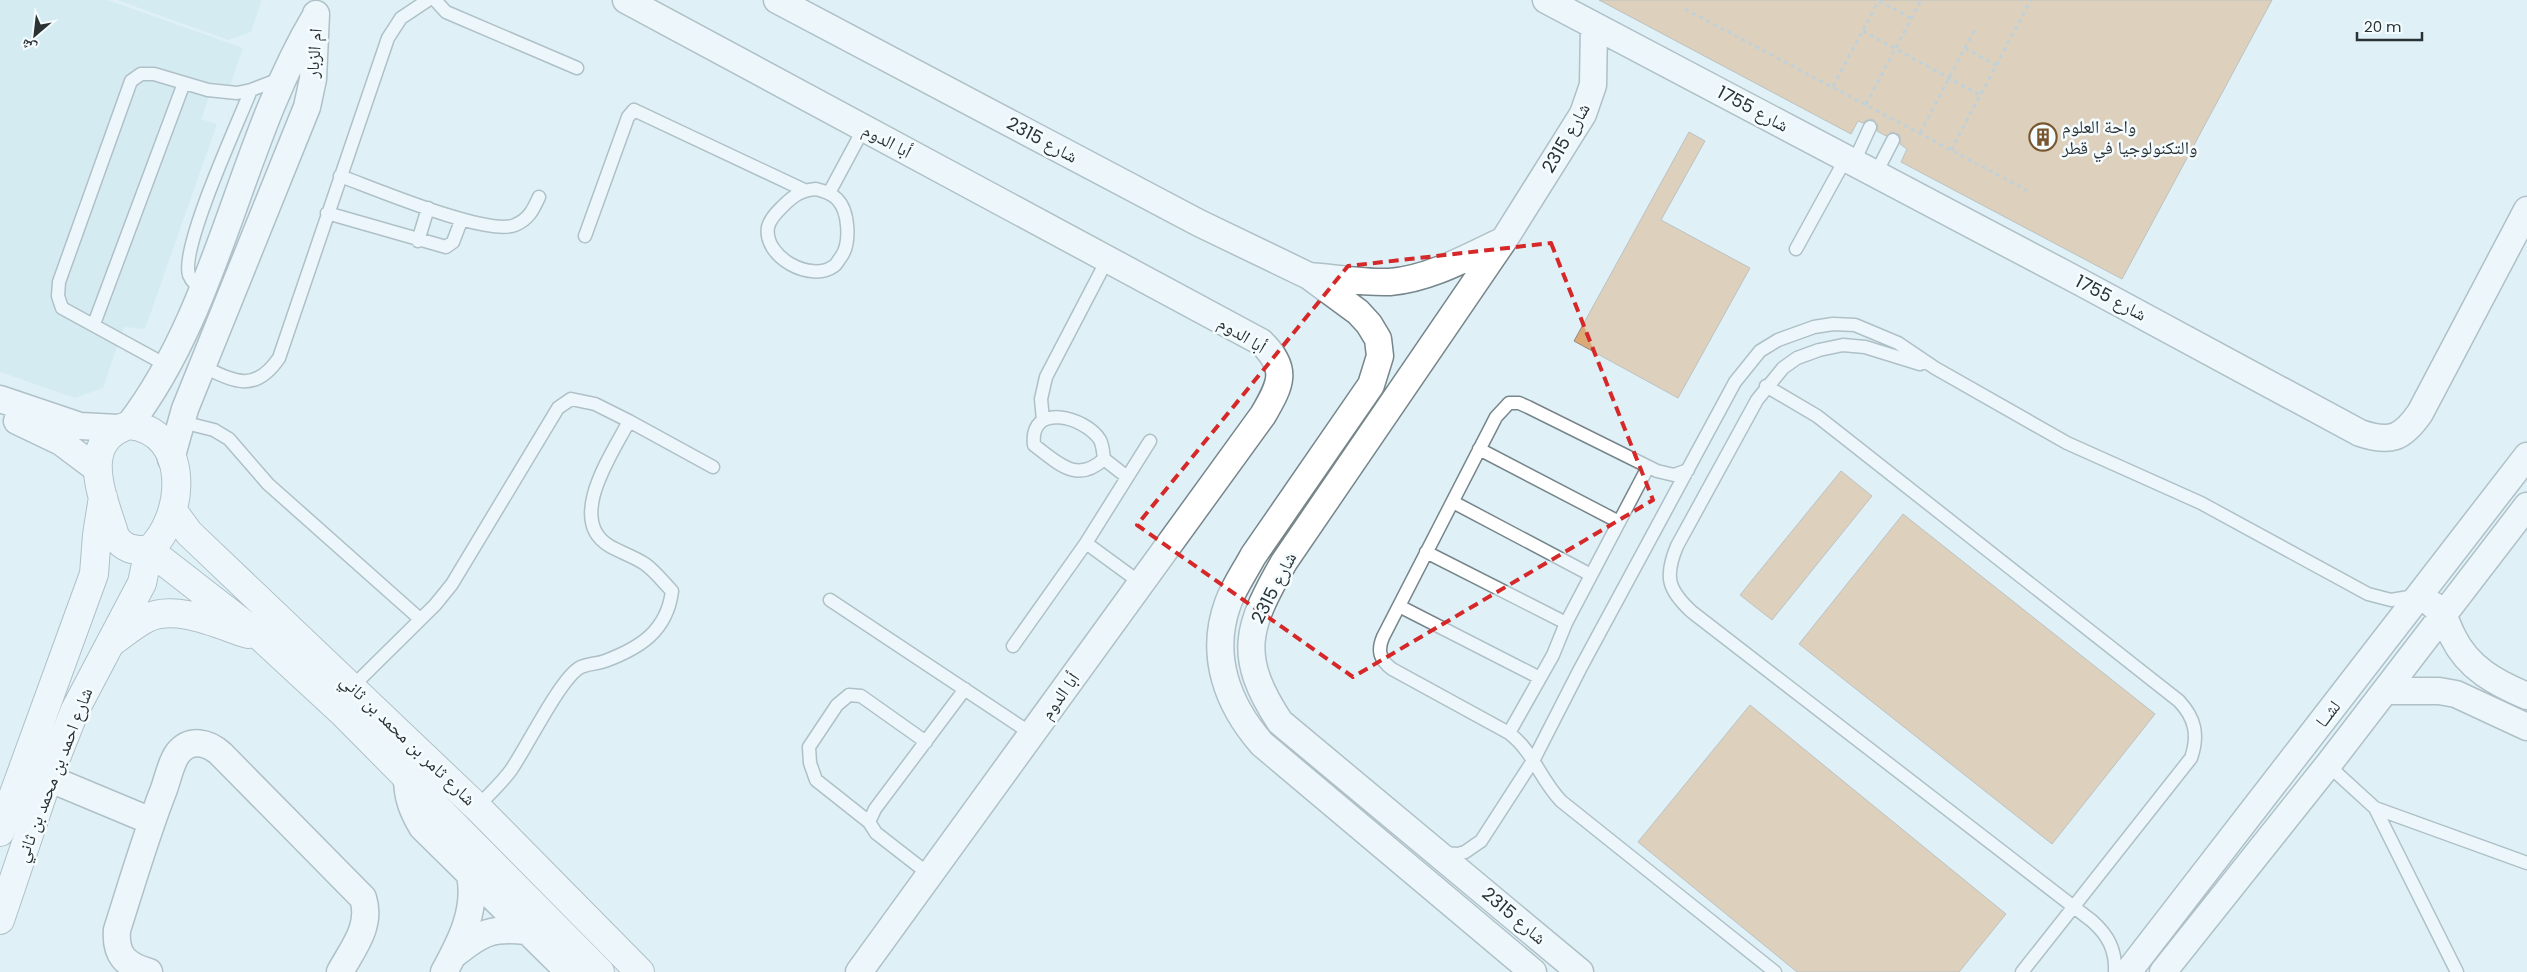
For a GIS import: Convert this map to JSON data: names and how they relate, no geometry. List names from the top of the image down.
{
  "streets": {
    "street": [
      "ام الزبار",
      "شارع 1755",
      "شارع 2315",
      "أبا الدوم",
      "لشــا",
      "شارع ثامر بن محمد بن ثاني",
      "شارع احمد بن محمد بن ثاني"
    ]
  },
  "crossings": [
    ["ام الزبار", "شارع ثامر بن محمد بن ثاني"],
    ["ام الزبار", "شارع احمد بن محمد بن ثاني"],
    ["شارع 1755", "شارع 2315"],
    ["شارع ثامر بن محمد بن ثاني", "شارع احمد بن محمد بن ثاني"]
  ],
  "places": {
    "building": ["واحة العلوم والتكنولوجيا في قطر"]
  },
  "scale_bar": "20 m",
  "north": "bottom left"
}
